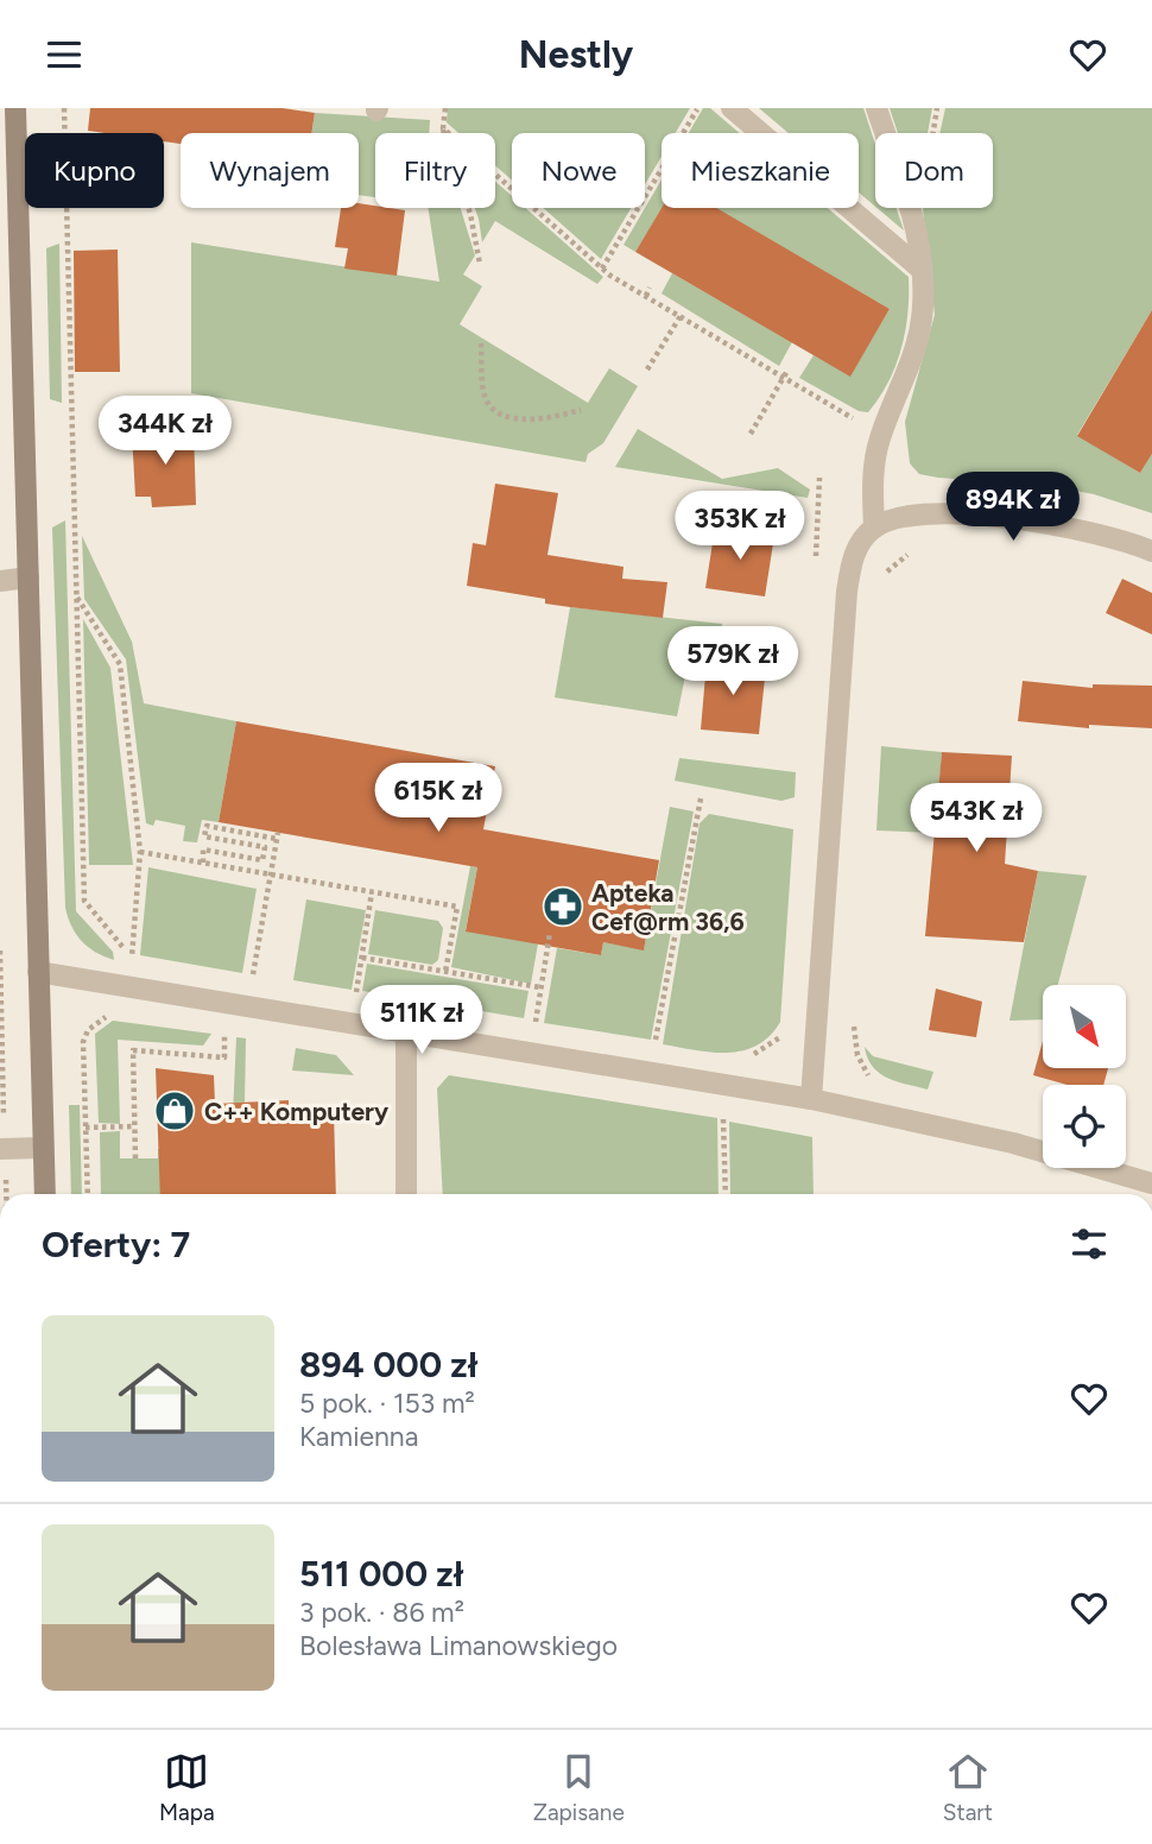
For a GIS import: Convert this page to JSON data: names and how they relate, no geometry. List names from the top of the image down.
{
  "places": {
    "pharmacy": ["Apteka Cef@rm 36,6"],
    "shop": ["C++ Komputery"]
  },
  "north": "bottom right",
  "page": {
    "header": "Nestly",
    "chip": [
      "Kupno",
      "Wynajem",
      "Filtry",
      "Nowe",
      "Mieszkanie",
      "Dom"
    ],
    "price": [
      "344K zł",
      "894K zł",
      "353K zł",
      "579K zł",
      "615K zł",
      "543K zł",
      "511K zł"
    ],
    "heading": "Oferty: 7",
    "list": [
      {
        "name": "894 000 zł",
        "note": "5 pok. · 153 m² · Kamienna"
      },
      {
        "name": "511 000 zł",
        "note": "3 pok. · 86 m² · Bolesława Limanowskiego"
      }
    ],
    "tabs": ["Mapa", "Zapisane", "Start"]
  }
}
